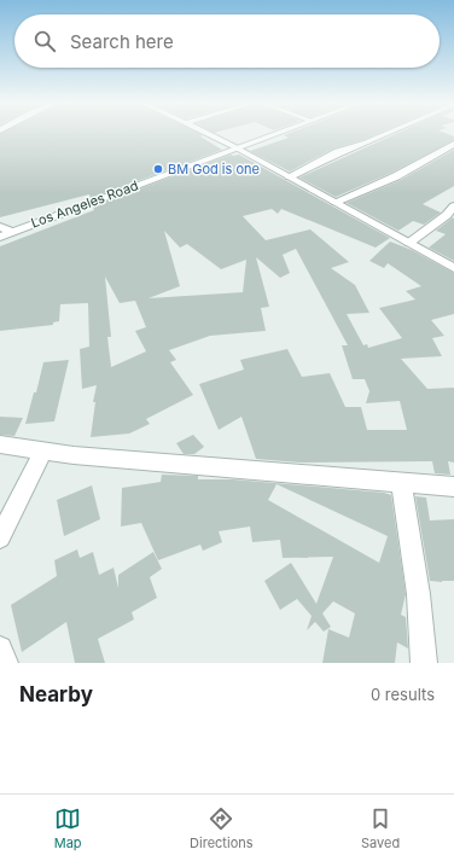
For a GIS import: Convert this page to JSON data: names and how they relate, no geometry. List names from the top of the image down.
{
  "streets": {
    "street": ["Los Angeles Road"]
  },
  "places": ["BM God is one"],
  "page": {
    "search": "Search here",
    "heading": ["Nearby", "0 results"],
    "nav": ["Map", "Directions", "Saved"]
  }
}
